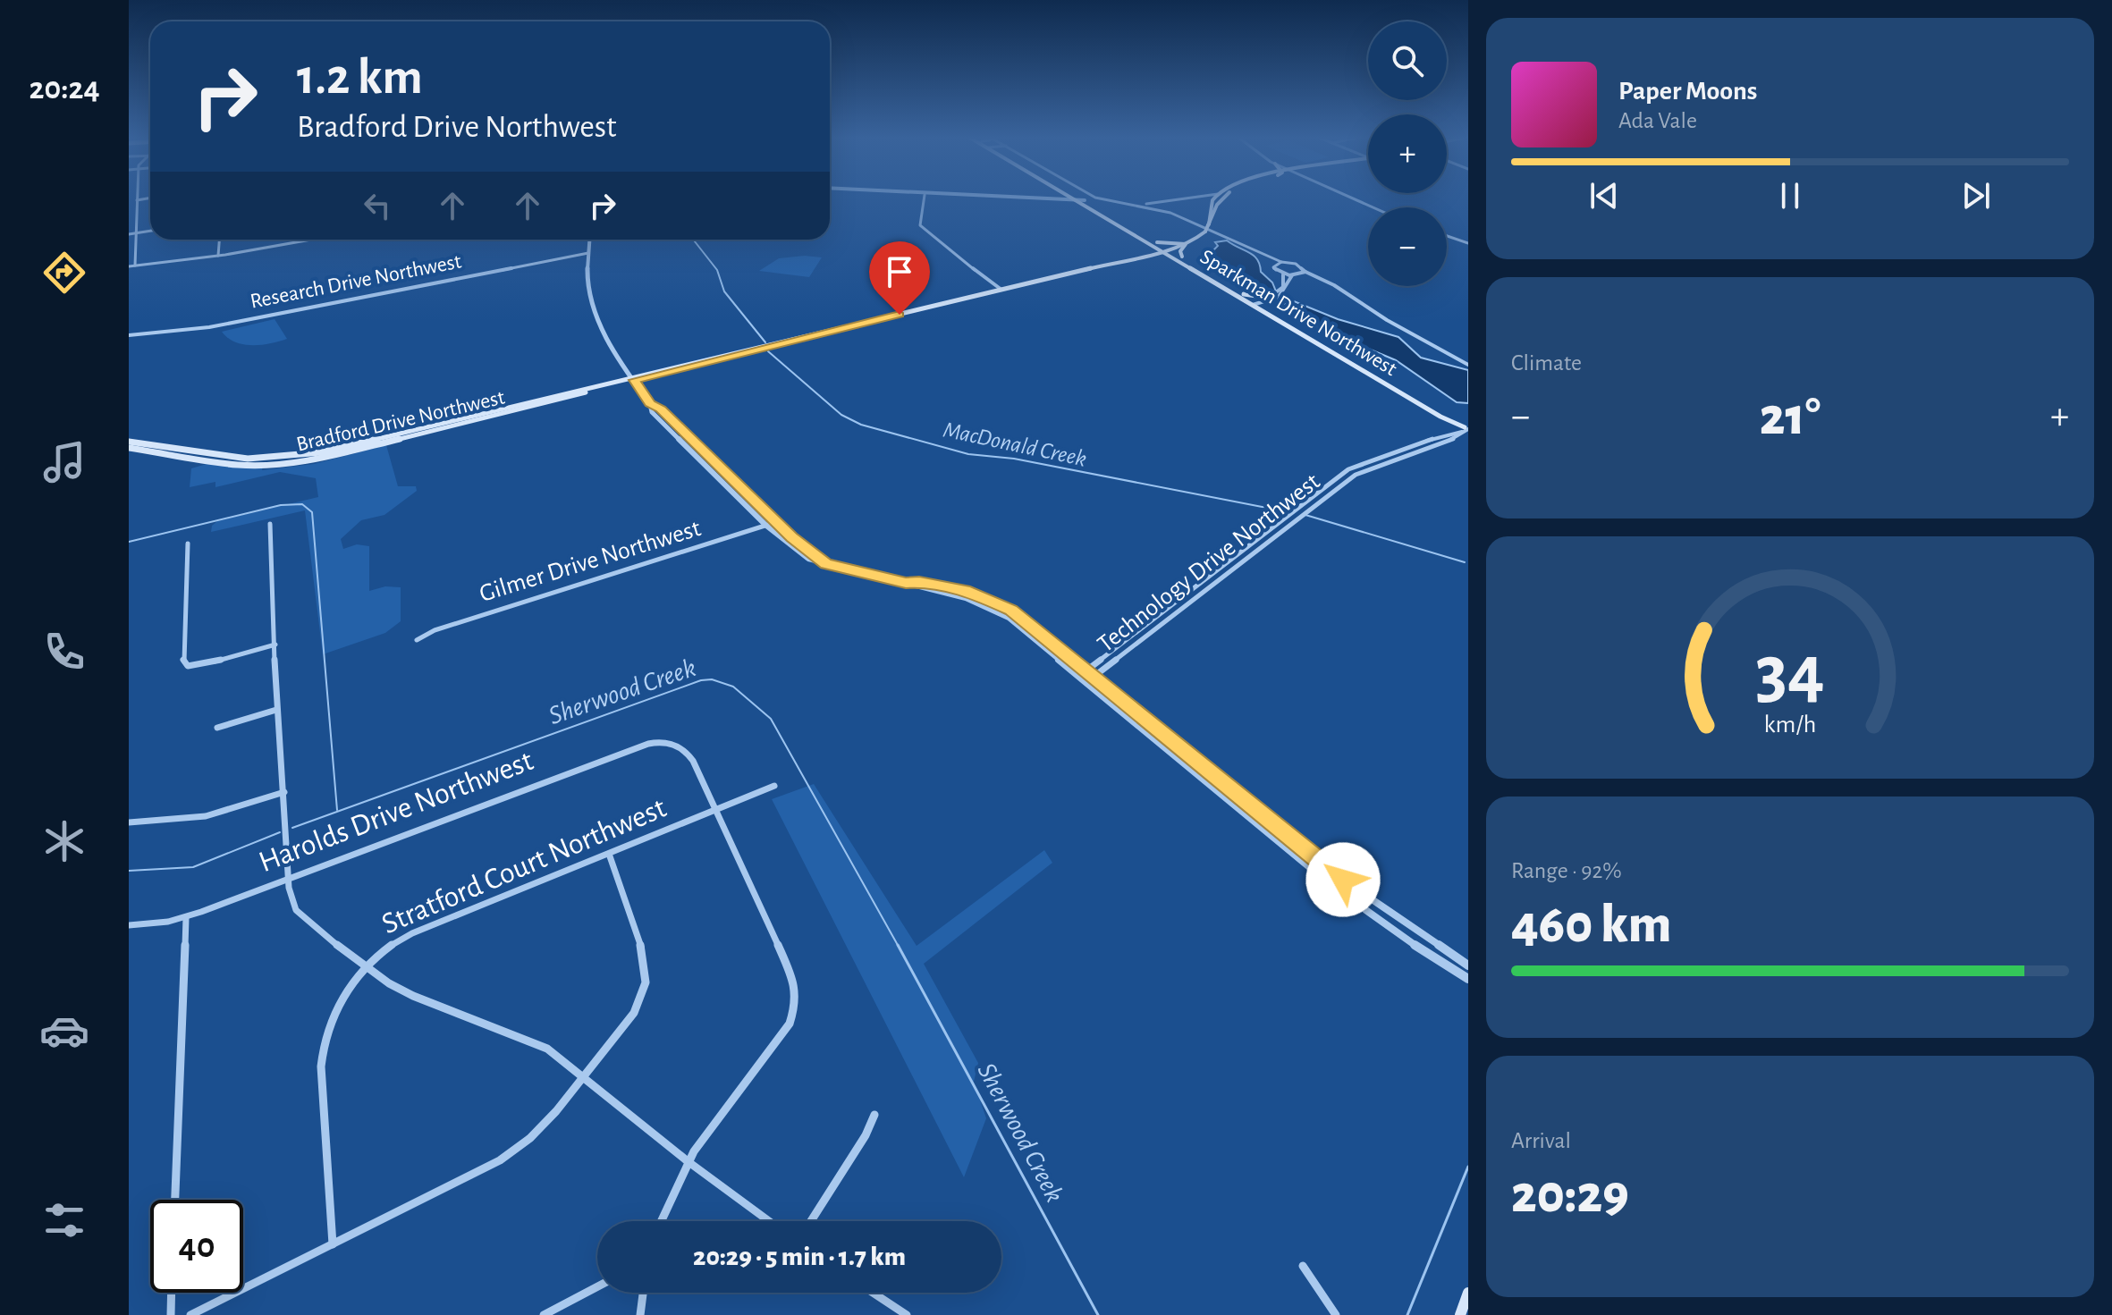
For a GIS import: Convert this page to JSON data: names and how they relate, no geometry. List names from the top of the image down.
{
  "streets": {
    "main road": ["Sparkman Drive Northwest", "Bradford Drive Northwest"],
    "street": [
      "Research Drive Northwest",
      "Gilmer Drive Northwest",
      "Technology Drive Northwest",
      "Harolds Drive Northwest",
      "Stratford Court Northwest"
    ]
  },
  "crossings": [
    ["Sparkman Drive Northwest", "Bradford Drive Northwest"],
    ["Sparkman Drive Northwest", "Technology Drive Northwest"],
    ["Harolds Drive Northwest", "Stratford Court Northwest"]
  ],
  "water": ["MacDonald Creek", "Sherwood Creek"],
  "page": {
    "tabs": "20:24",
    "map_buttons": ["+", "−"],
    "turn": ["1.2 km", "Bradford Drive Northwest"],
    "song": ["Paper Moons", "Ada Vale"],
    "tile": [
      "Climate",
      ["Range · 92%", "460 km"],
      ["Arrival", "20:29"]
    ],
    "heat": ["−", "21°", "+"],
    "limit": "40",
    "trip": "20:29 · 5 min · 1.7 km",
    "gauge": ["34", "km/h"]
  }
}
